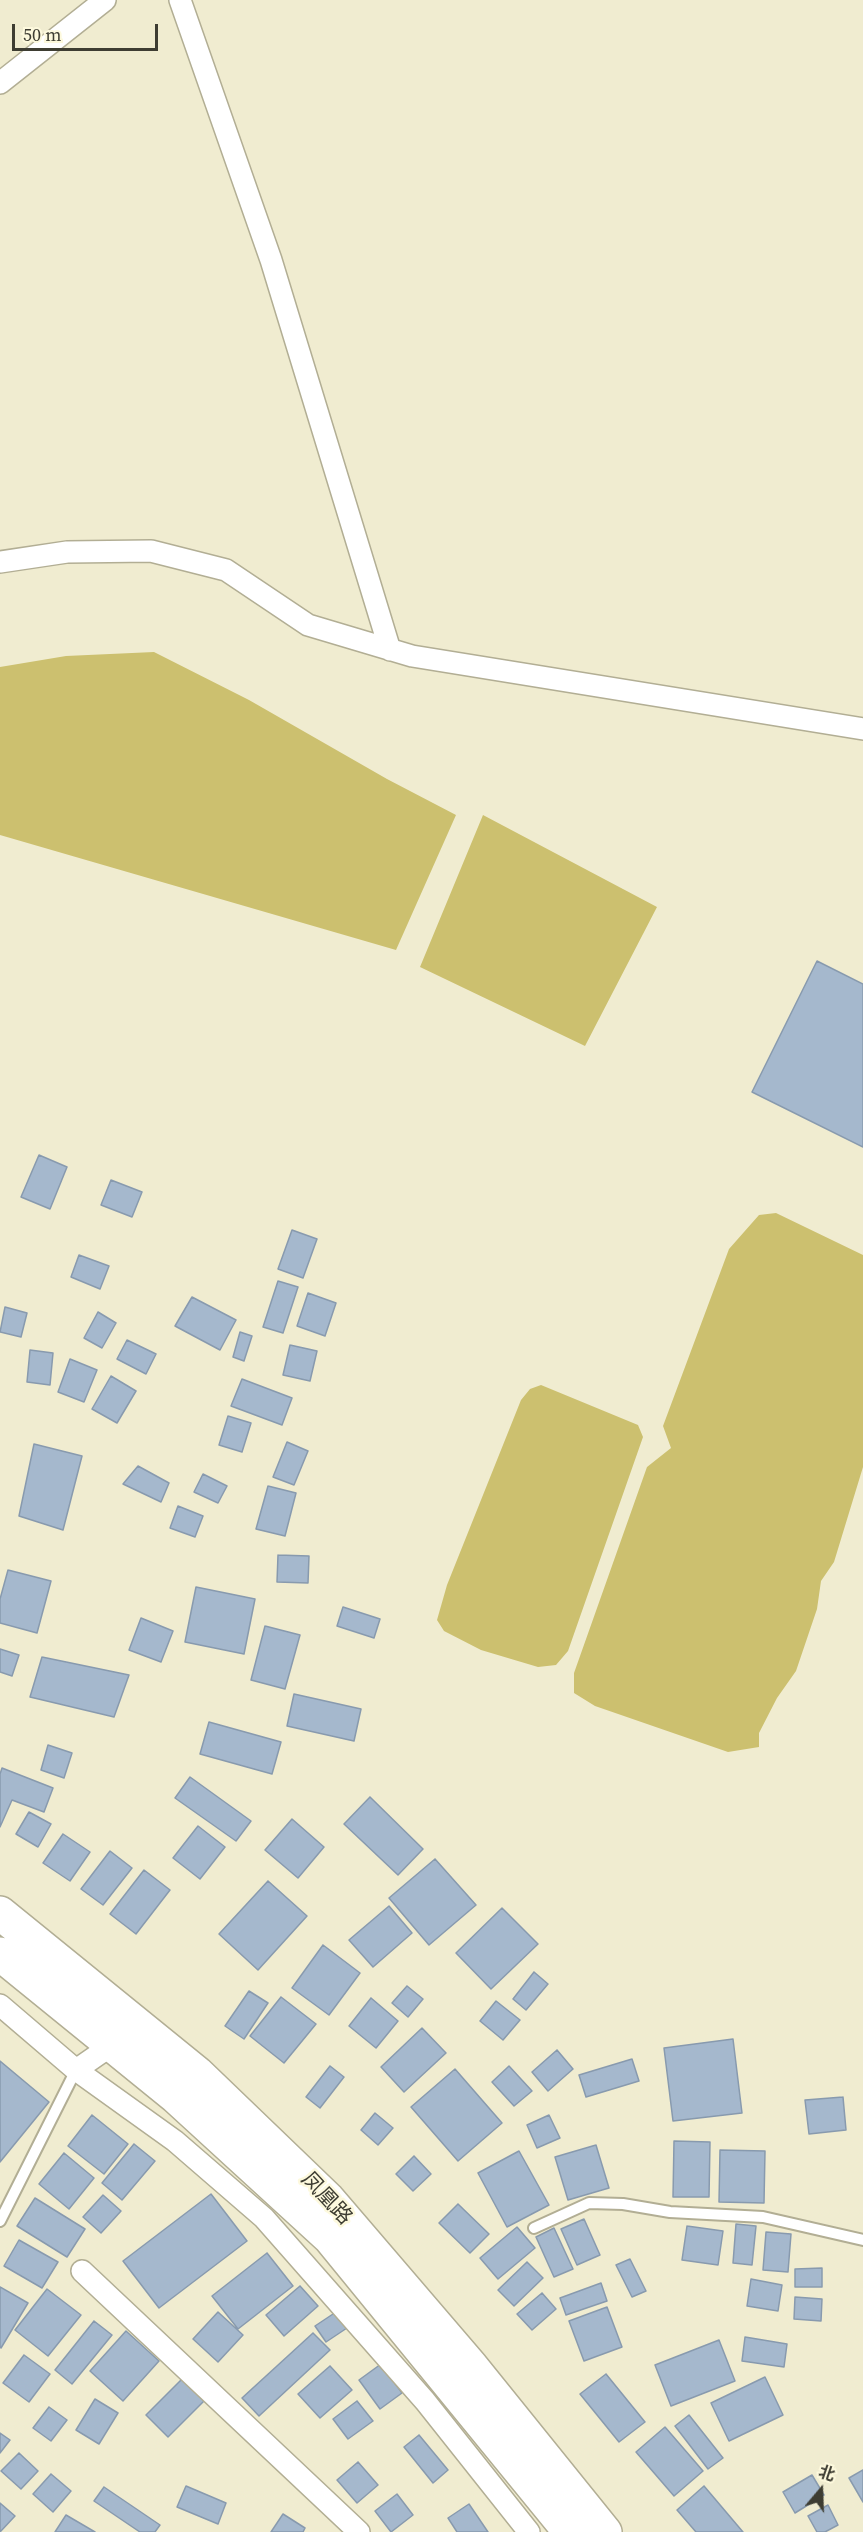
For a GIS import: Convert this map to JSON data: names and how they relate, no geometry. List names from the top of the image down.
{
  "streets": {
    "highway": ["凤凰路"]
  },
  "scale_bar": "50 m",
  "north": "top"
}
